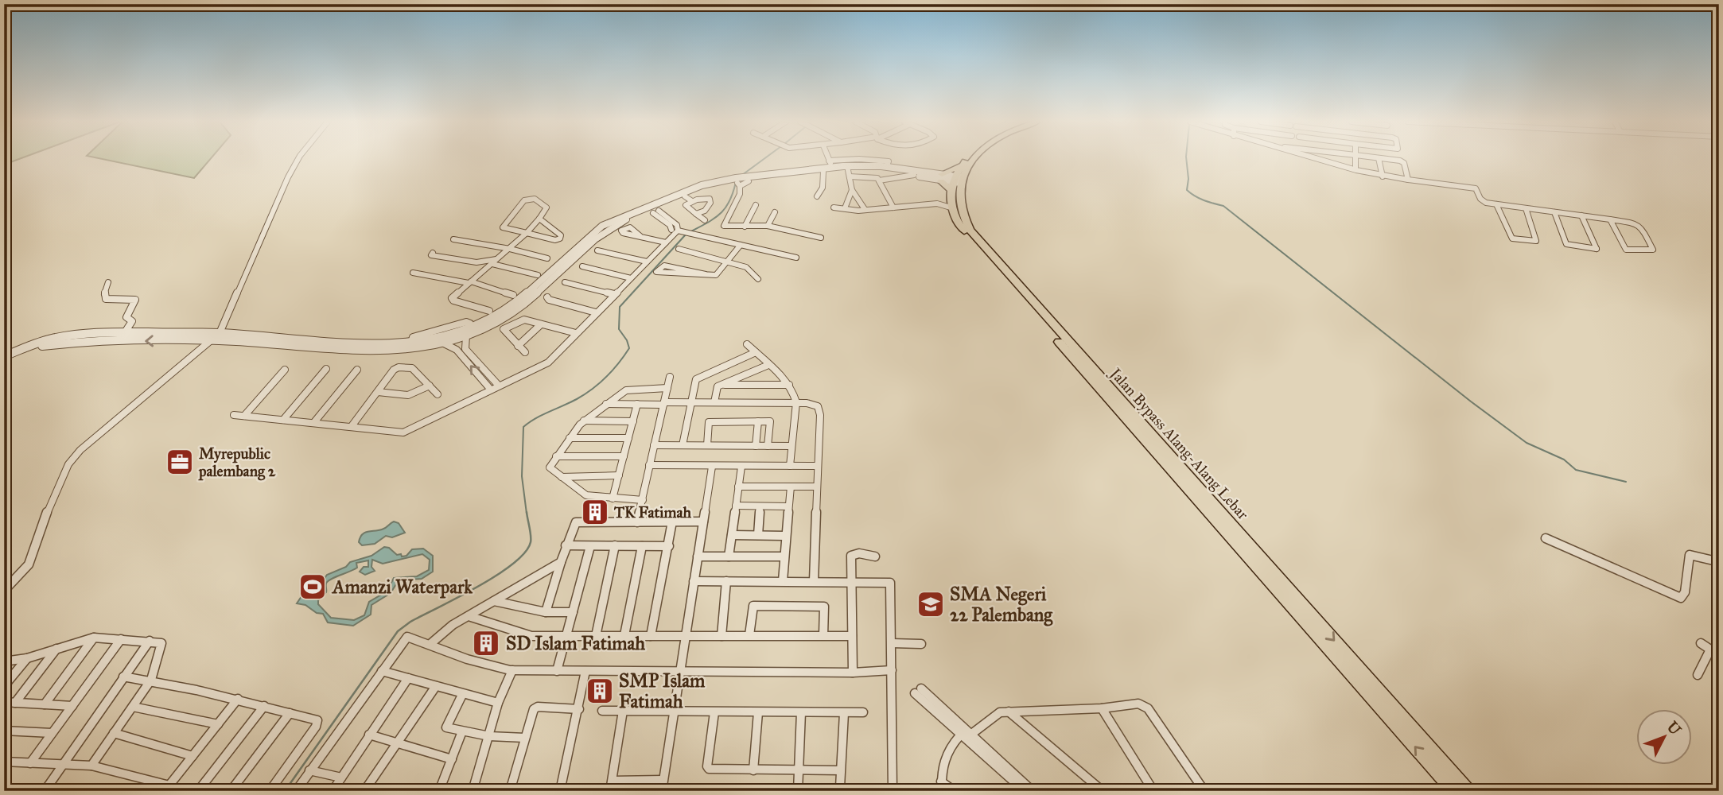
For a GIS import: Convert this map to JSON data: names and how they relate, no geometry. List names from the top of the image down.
{
  "streets": {
    "highway": ["Jalan Bypass Alang-Alang Lebar"]
  },
  "places": {
    "office": ["Myrepublic palembang 2"],
    "building": ["TK Fatimah", "SD Islam Fatimah", "SMP Islam Fatimah"],
    "sports": ["Amanzi Waterpark"],
    "school or university": ["SMA Negeri 22 Palembang"]
  },
  "north": "top right"
}
